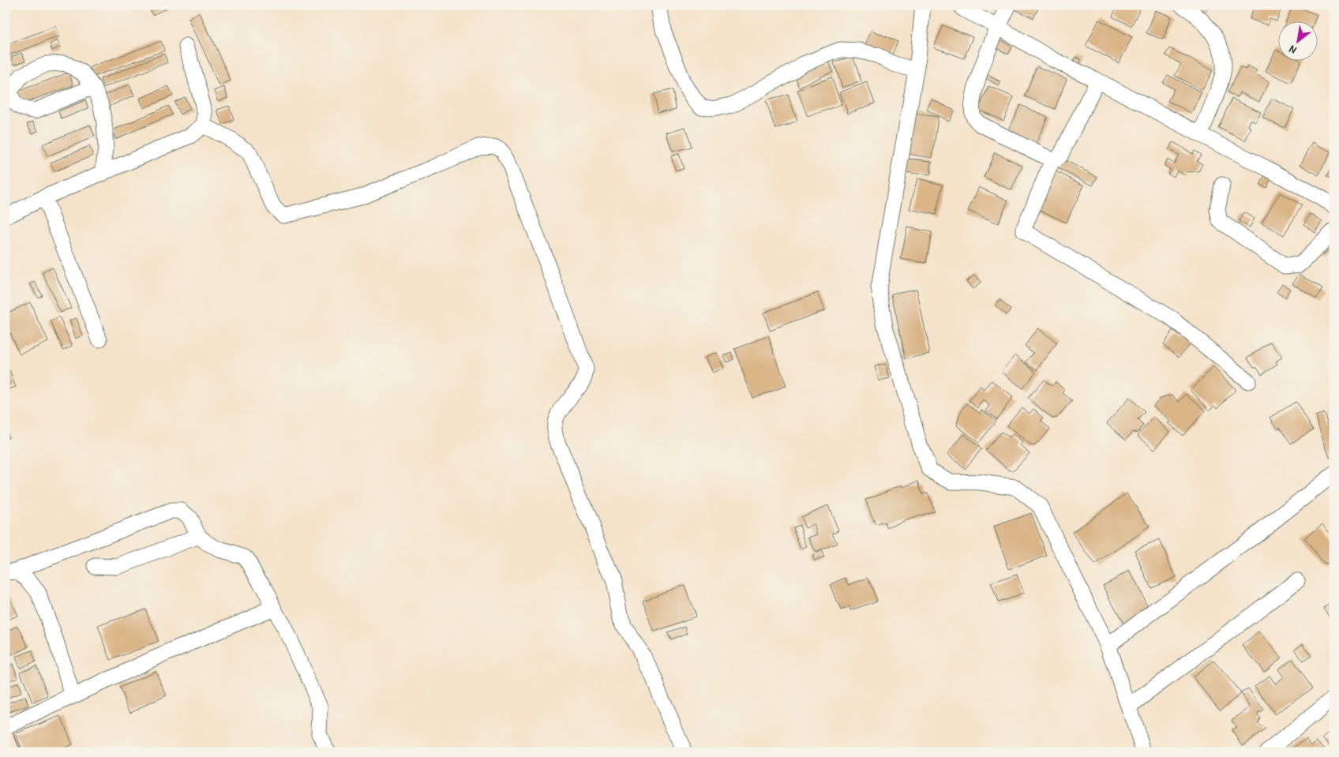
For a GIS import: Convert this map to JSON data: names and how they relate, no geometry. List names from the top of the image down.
{
  "north": "bottom left"
}
